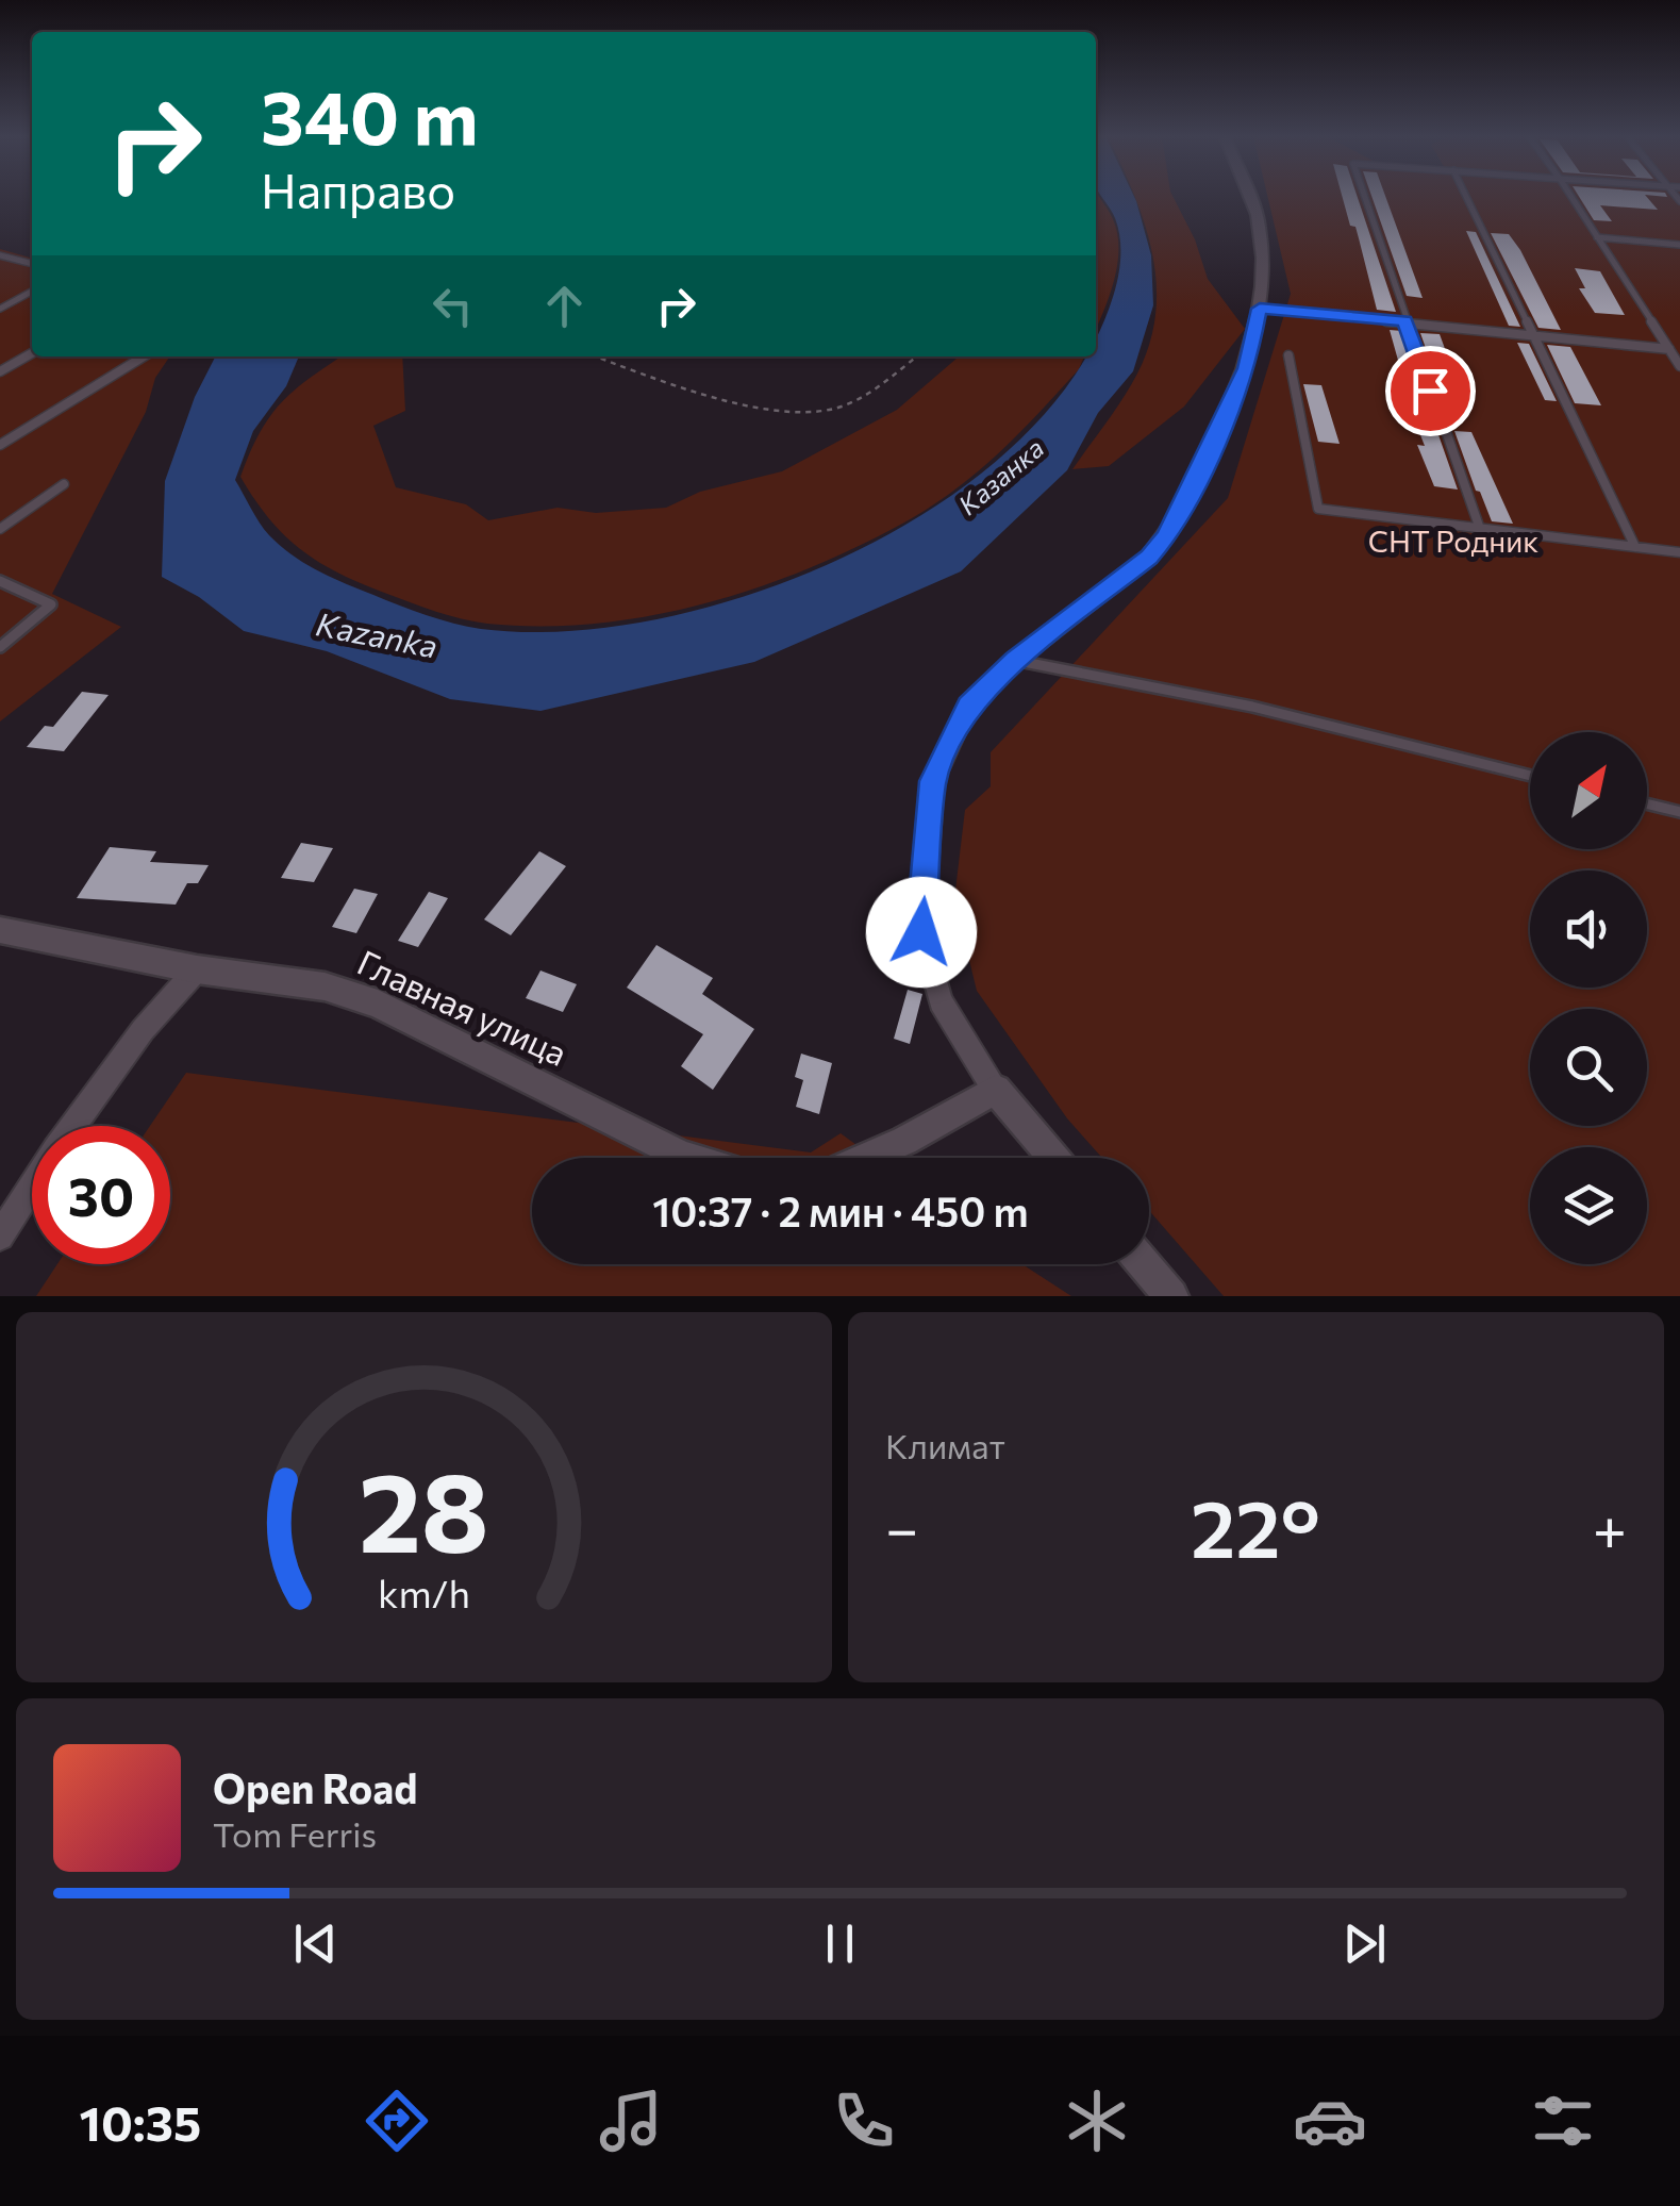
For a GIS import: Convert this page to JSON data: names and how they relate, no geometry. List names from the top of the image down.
{
  "streets": {
    "street": ["Главная улица"]
  },
  "water": ["Казанка", "Kazanka"],
  "parks": ["СНТ Родник"],
  "north": "top right",
  "page": {
    "turn": ["340 m", "Направо"],
    "limit": "30",
    "trip": "10:37 · 2 мин · 450 m",
    "tile": "Климат",
    "heat": ["−", "22°", "+"],
    "song": ["Open Road", "Tom Ferris"],
    "tabs": "10:35",
    "gauge": ["28", "km/h"]
  }
}
